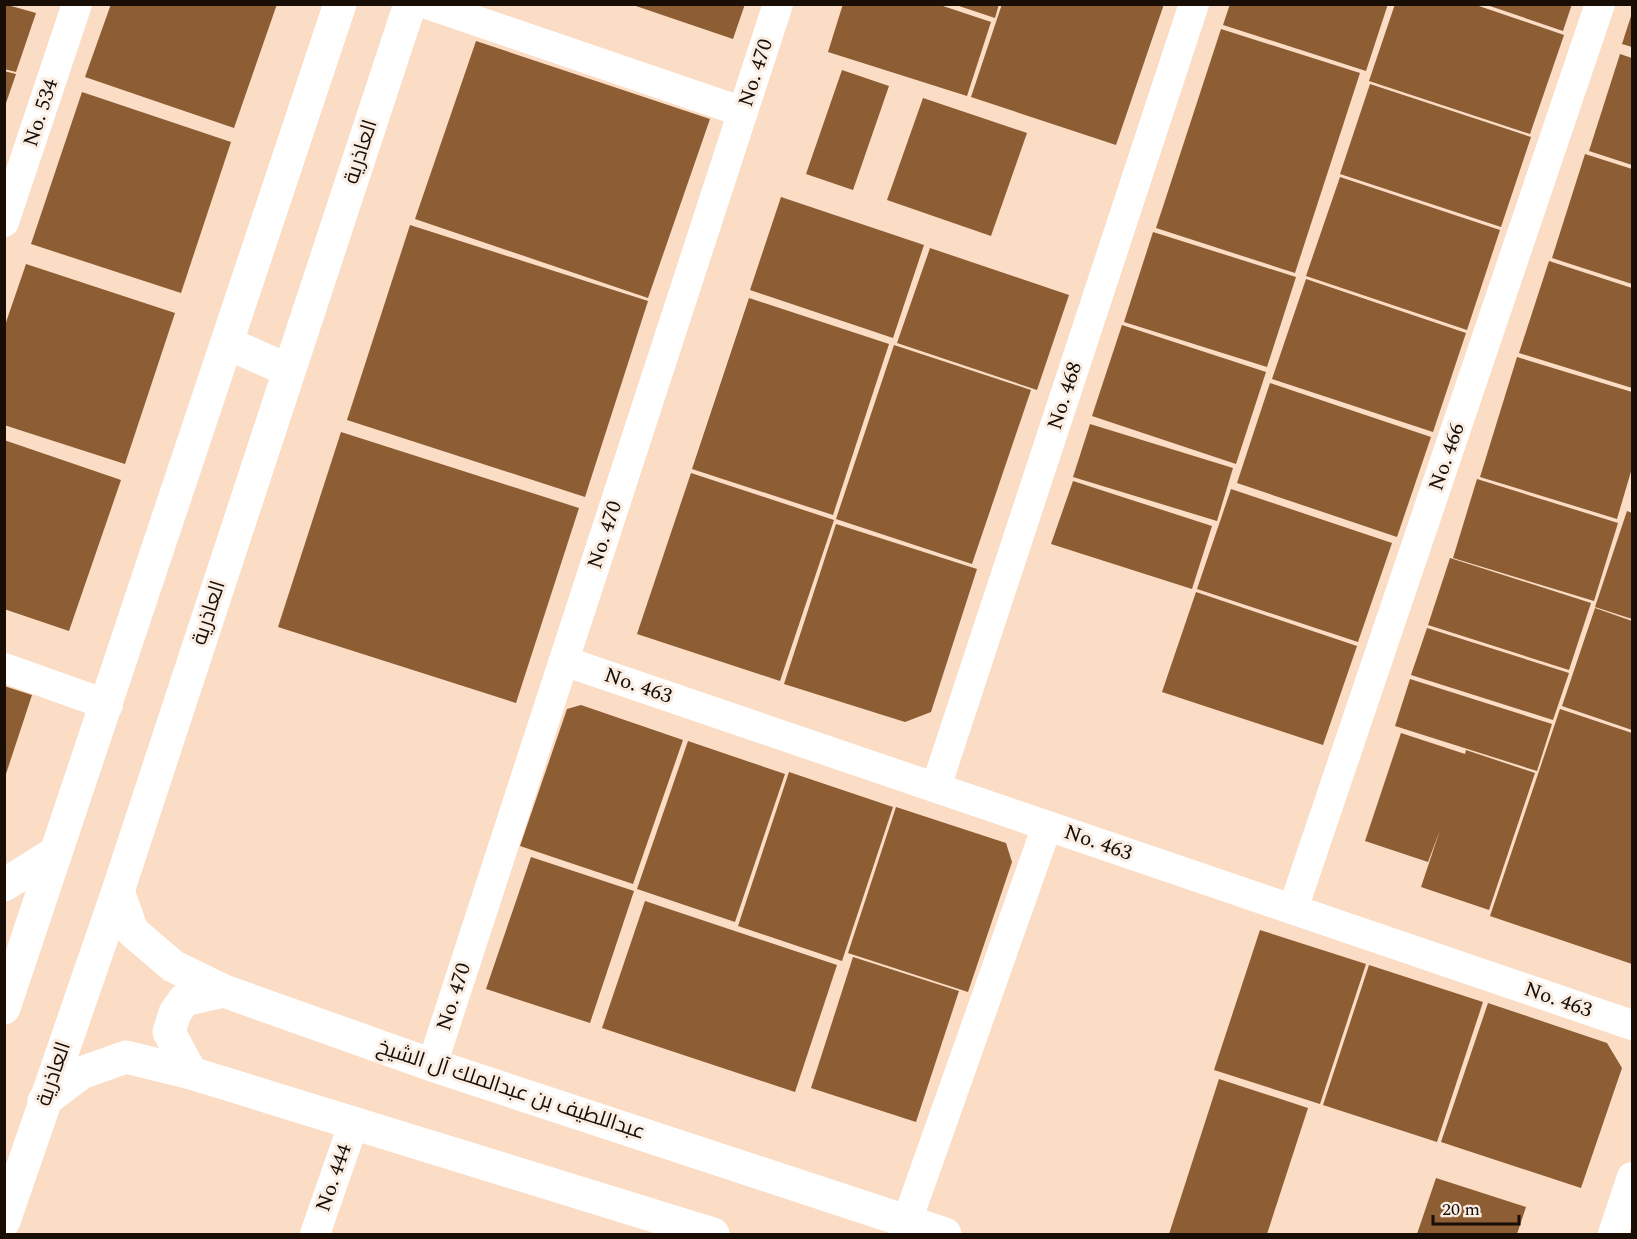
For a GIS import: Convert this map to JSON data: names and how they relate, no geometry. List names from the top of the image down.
{
  "streets": {
    "street": [
      "No. 470",
      "No. 534",
      "العاذرية",
      "No. 468",
      "No. 466",
      "No. 463",
      "عبداللطيف بن عبدالملك آل الشيخ",
      "No. 444"
    ]
  },
  "crossings": [
    ["No. 470", "No. 463"],
    ["No. 470", "عبداللطيف بن عبدالملك آل الشيخ"],
    ["العاذرية", "عبداللطيف بن عبدالملك آل الشيخ"],
    ["No. 468", "No. 463"],
    ["No. 466", "No. 463"]
  ],
  "scale_bar": "20 m"
}
